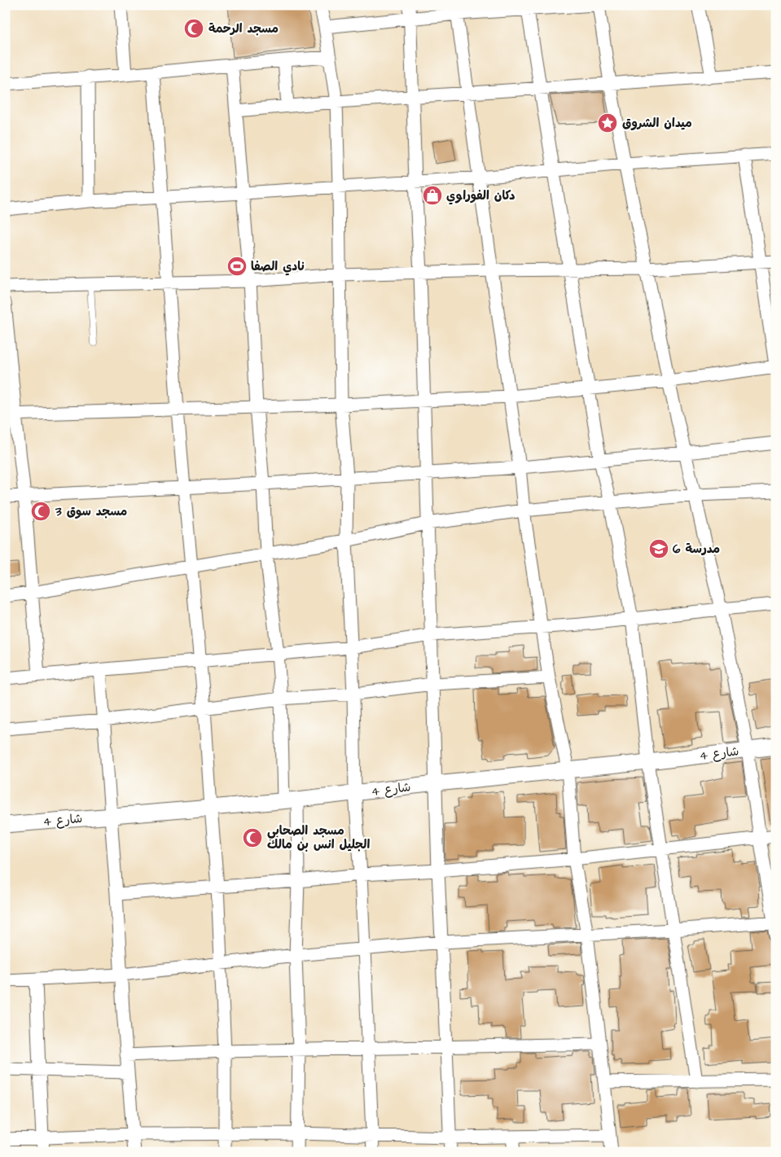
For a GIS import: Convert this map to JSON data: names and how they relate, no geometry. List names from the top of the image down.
{
  "streets": {
    "street": ["شارع 4"]
  },
  "places": {
    "mosque": ["مسجد الرحمة", "مسجد سوق 3", "مسجد الصحابي الجليل انس بن مالك"],
    "place": ["ميدان الشروق"],
    "shop": ["دكان الفوراوي"],
    "sports": ["نادي الصفا"],
    "school or university": ["مدرسة 6"]
  }
}
